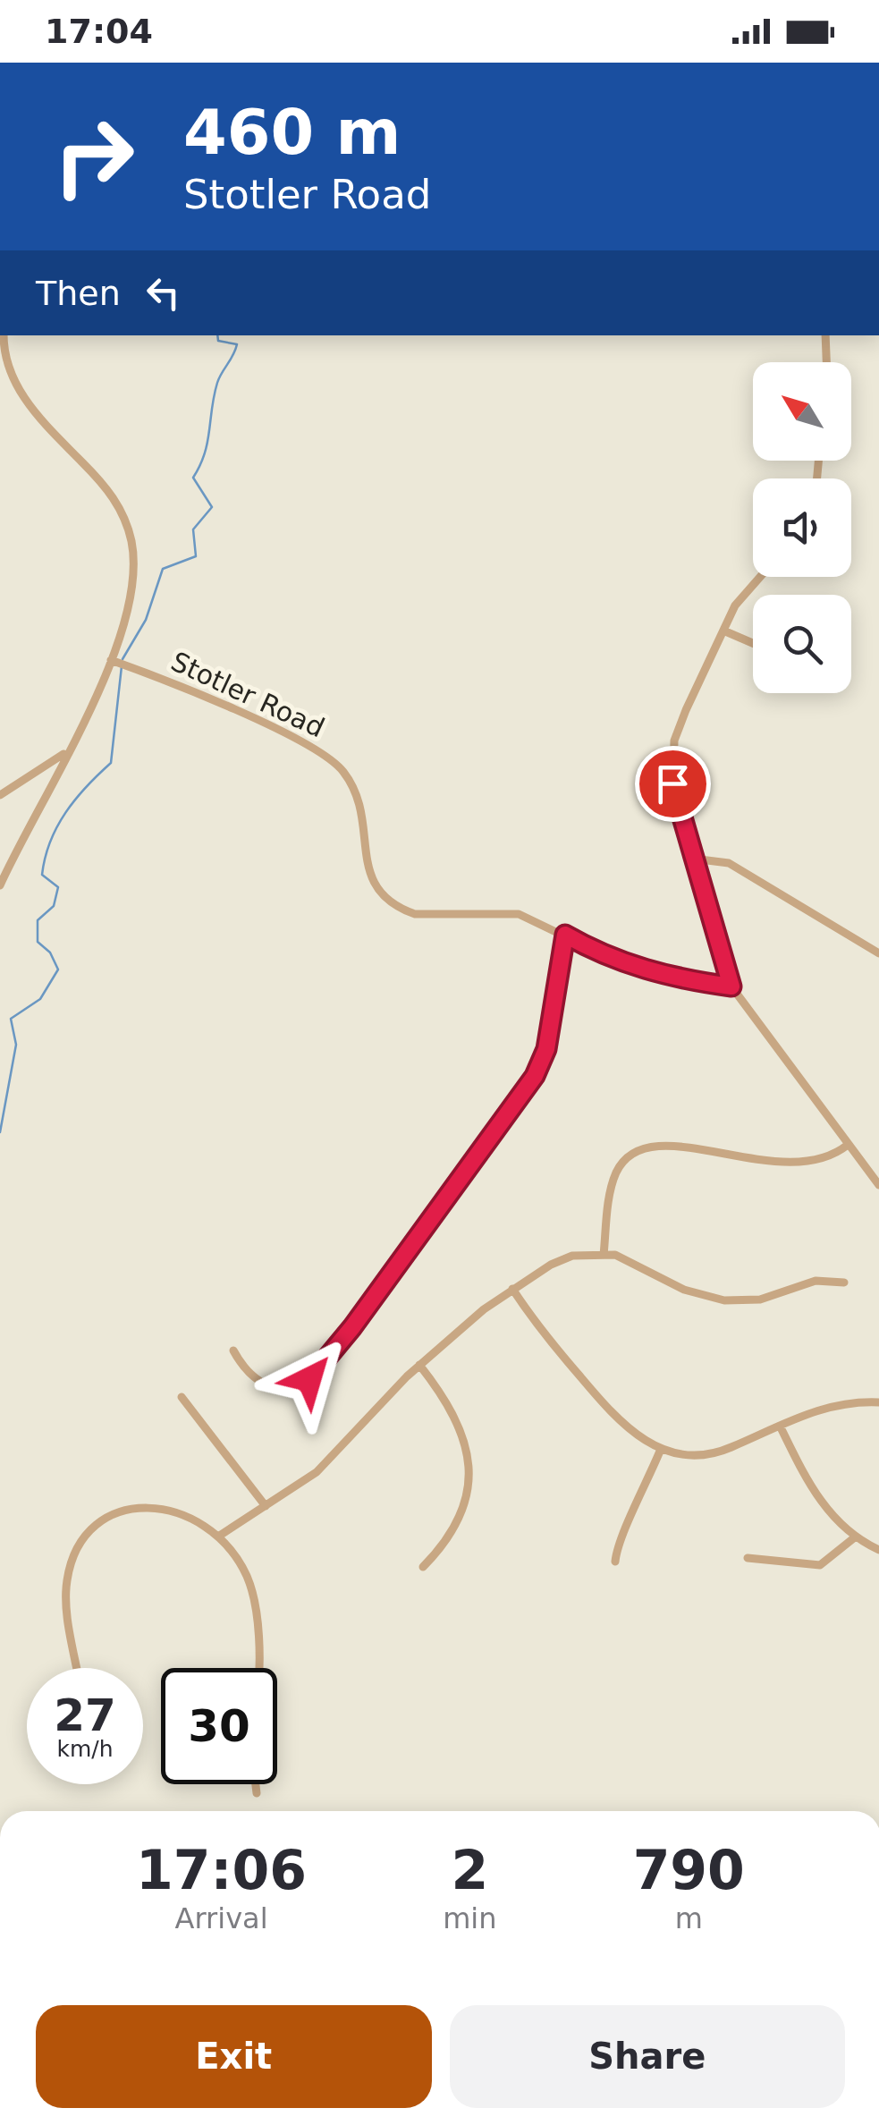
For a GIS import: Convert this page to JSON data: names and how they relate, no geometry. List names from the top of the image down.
{
  "streets": {
    "street": ["Stotler Road"]
  },
  "north": "top left",
  "page": {
    "status": "17:04",
    "turn": ["460 m", "Stotler Road"],
    "then": "Then",
    "speed": "27 km/h",
    "limit": "30",
    "eta": [
      "17:06",
      "Arrival",
      "2",
      "min",
      "790",
      "m"
    ],
    "buttons": ["Exit", "Share"]
  }
}
